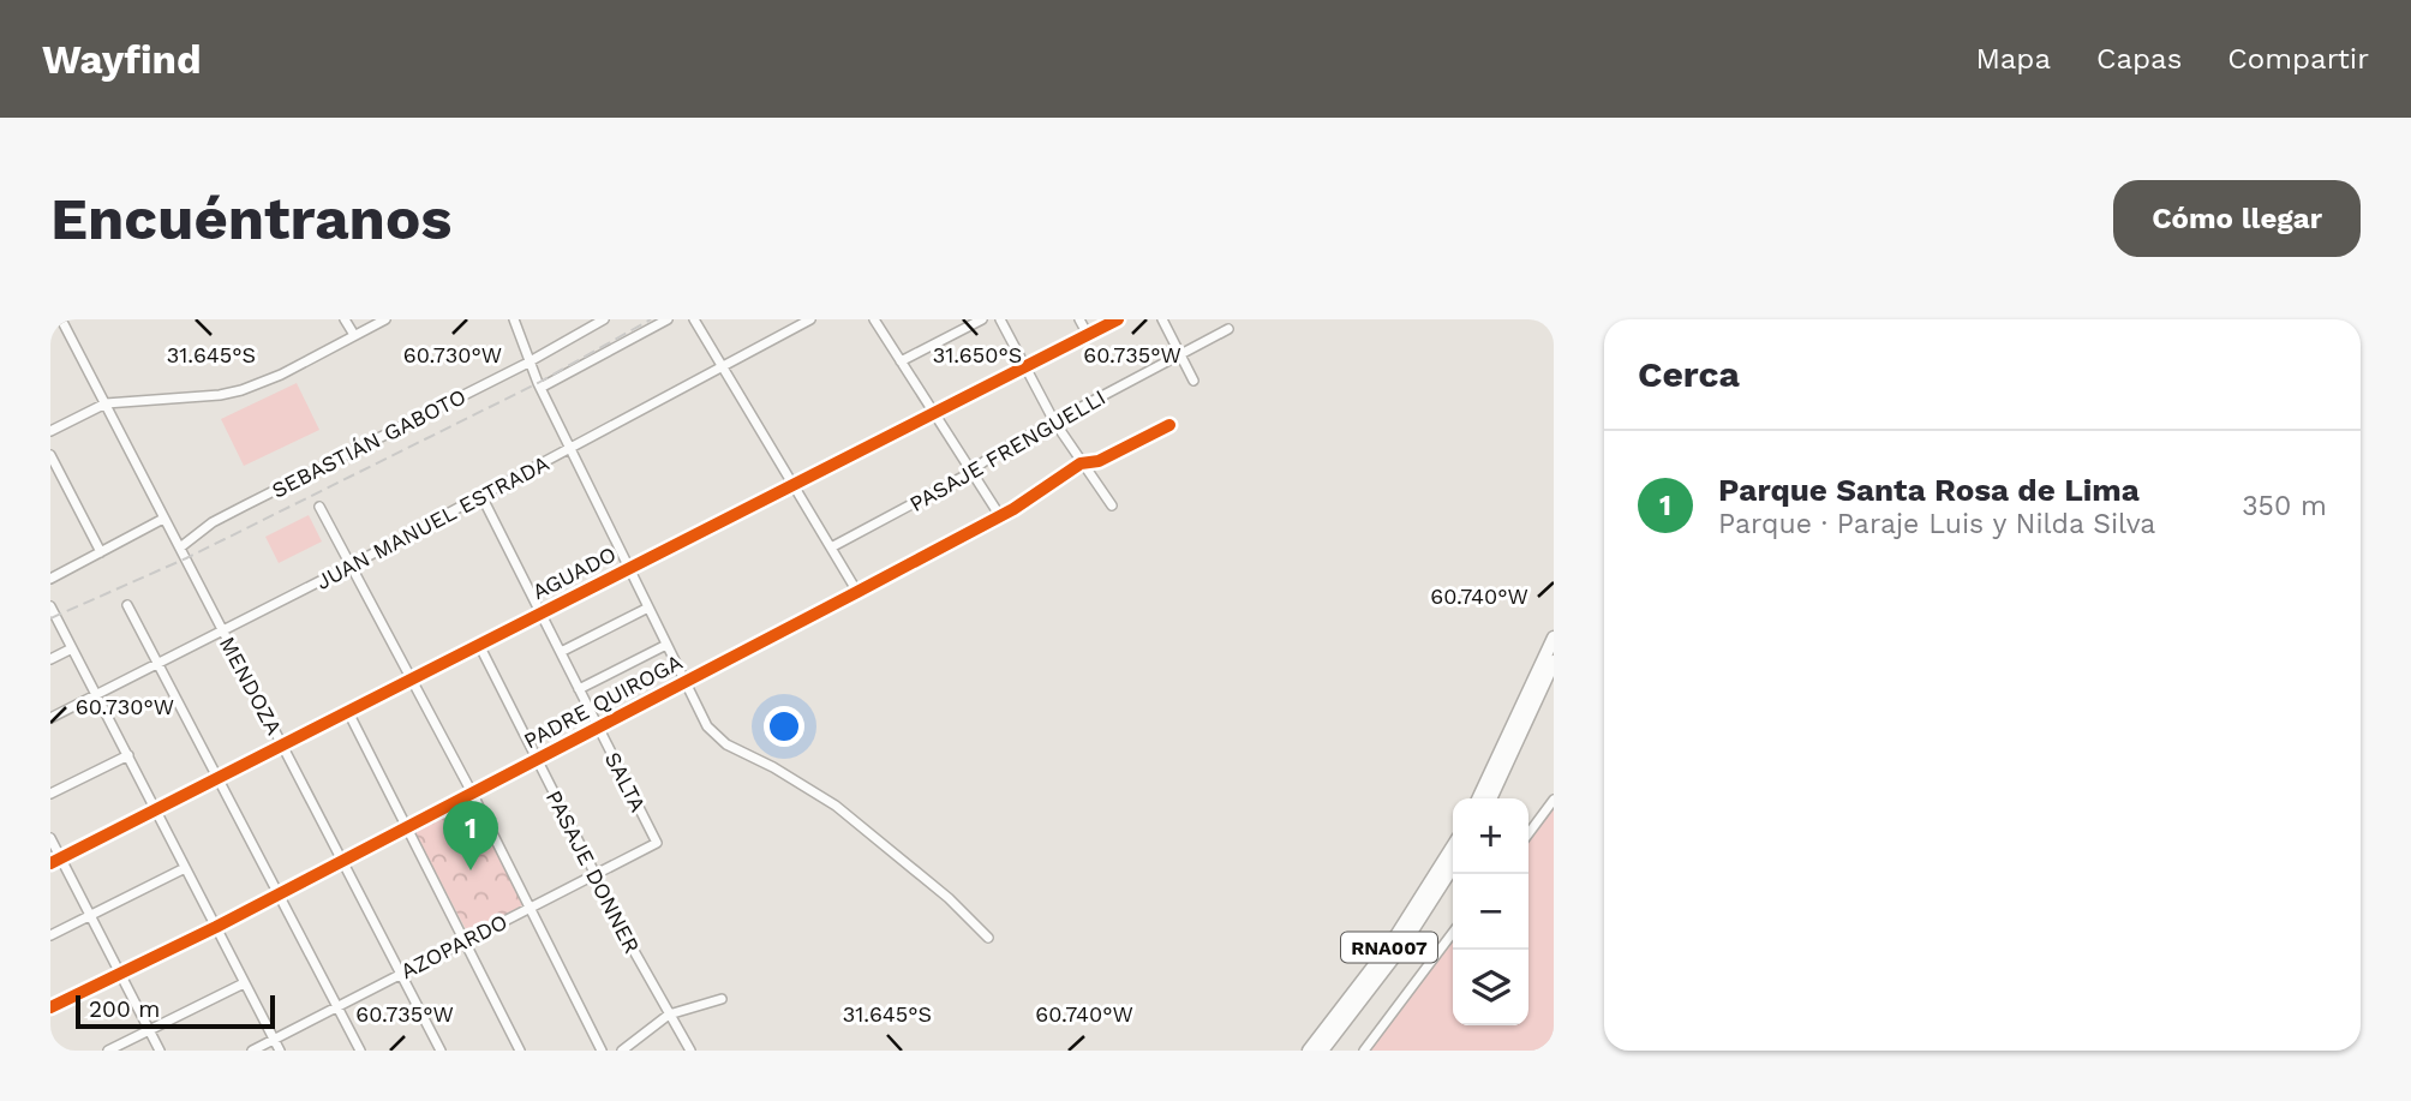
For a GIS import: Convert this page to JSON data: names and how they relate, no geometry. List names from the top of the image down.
{
  "streets": {
    "highway": ["RNA007"],
    "street": [
      "SEBASTIÁN GABOTO",
      "PASAJE FRENGUELLI",
      "JUAN MANUEL ESTRADA",
      "AGUADO",
      "MENDOZA",
      "PADRE QUIROGA",
      "SALTA",
      "PASAJE DONNER",
      "AZOPARDO"
    ]
  },
  "crossings": [
    ["SEBASTIÁN GABOTO", "MENDOZA"],
    ["JUAN MANUEL ESTRADA", "MENDOZA"],
    ["JUAN MANUEL ESTRADA", "SALTA"],
    ["AGUADO", "MENDOZA"],
    ["AGUADO", "SALTA"],
    ["AGUADO", "PASAJE DONNER"],
    ["MENDOZA", "PADRE QUIROGA"],
    ["MENDOZA", "AZOPARDO"],
    ["PADRE QUIROGA", "SALTA"],
    ["PADRE QUIROGA", "PASAJE DONNER"],
    ["SALTA", "AZOPARDO"],
    ["PASAJE DONNER", "AZOPARDO"]
  ],
  "scale_bar": "200 m",
  "page": {
    "header": "Wayfind",
    "nav": ["Mapa", "Capas", "Compartir"],
    "buttons": "Cómo llegar",
    "title": "Encuéntranos",
    "heading": "Cerca",
    "list": [
      {
        "mark": "1",
        "name": "Parque Santa Rosa de Lima",
        "note": "Parque · Paraje Luis y Nilda Silva",
        "value": "350 m"
      }
    ],
    "map_buttons": ["+", "−"],
    "pins": "1",
    "scale": "200 m"
  },
  "coordinates": [
    "60.730°W",
    "60.735°W",
    "31.645°S",
    "31.650°S",
    "60.740°W"
  ]
}
